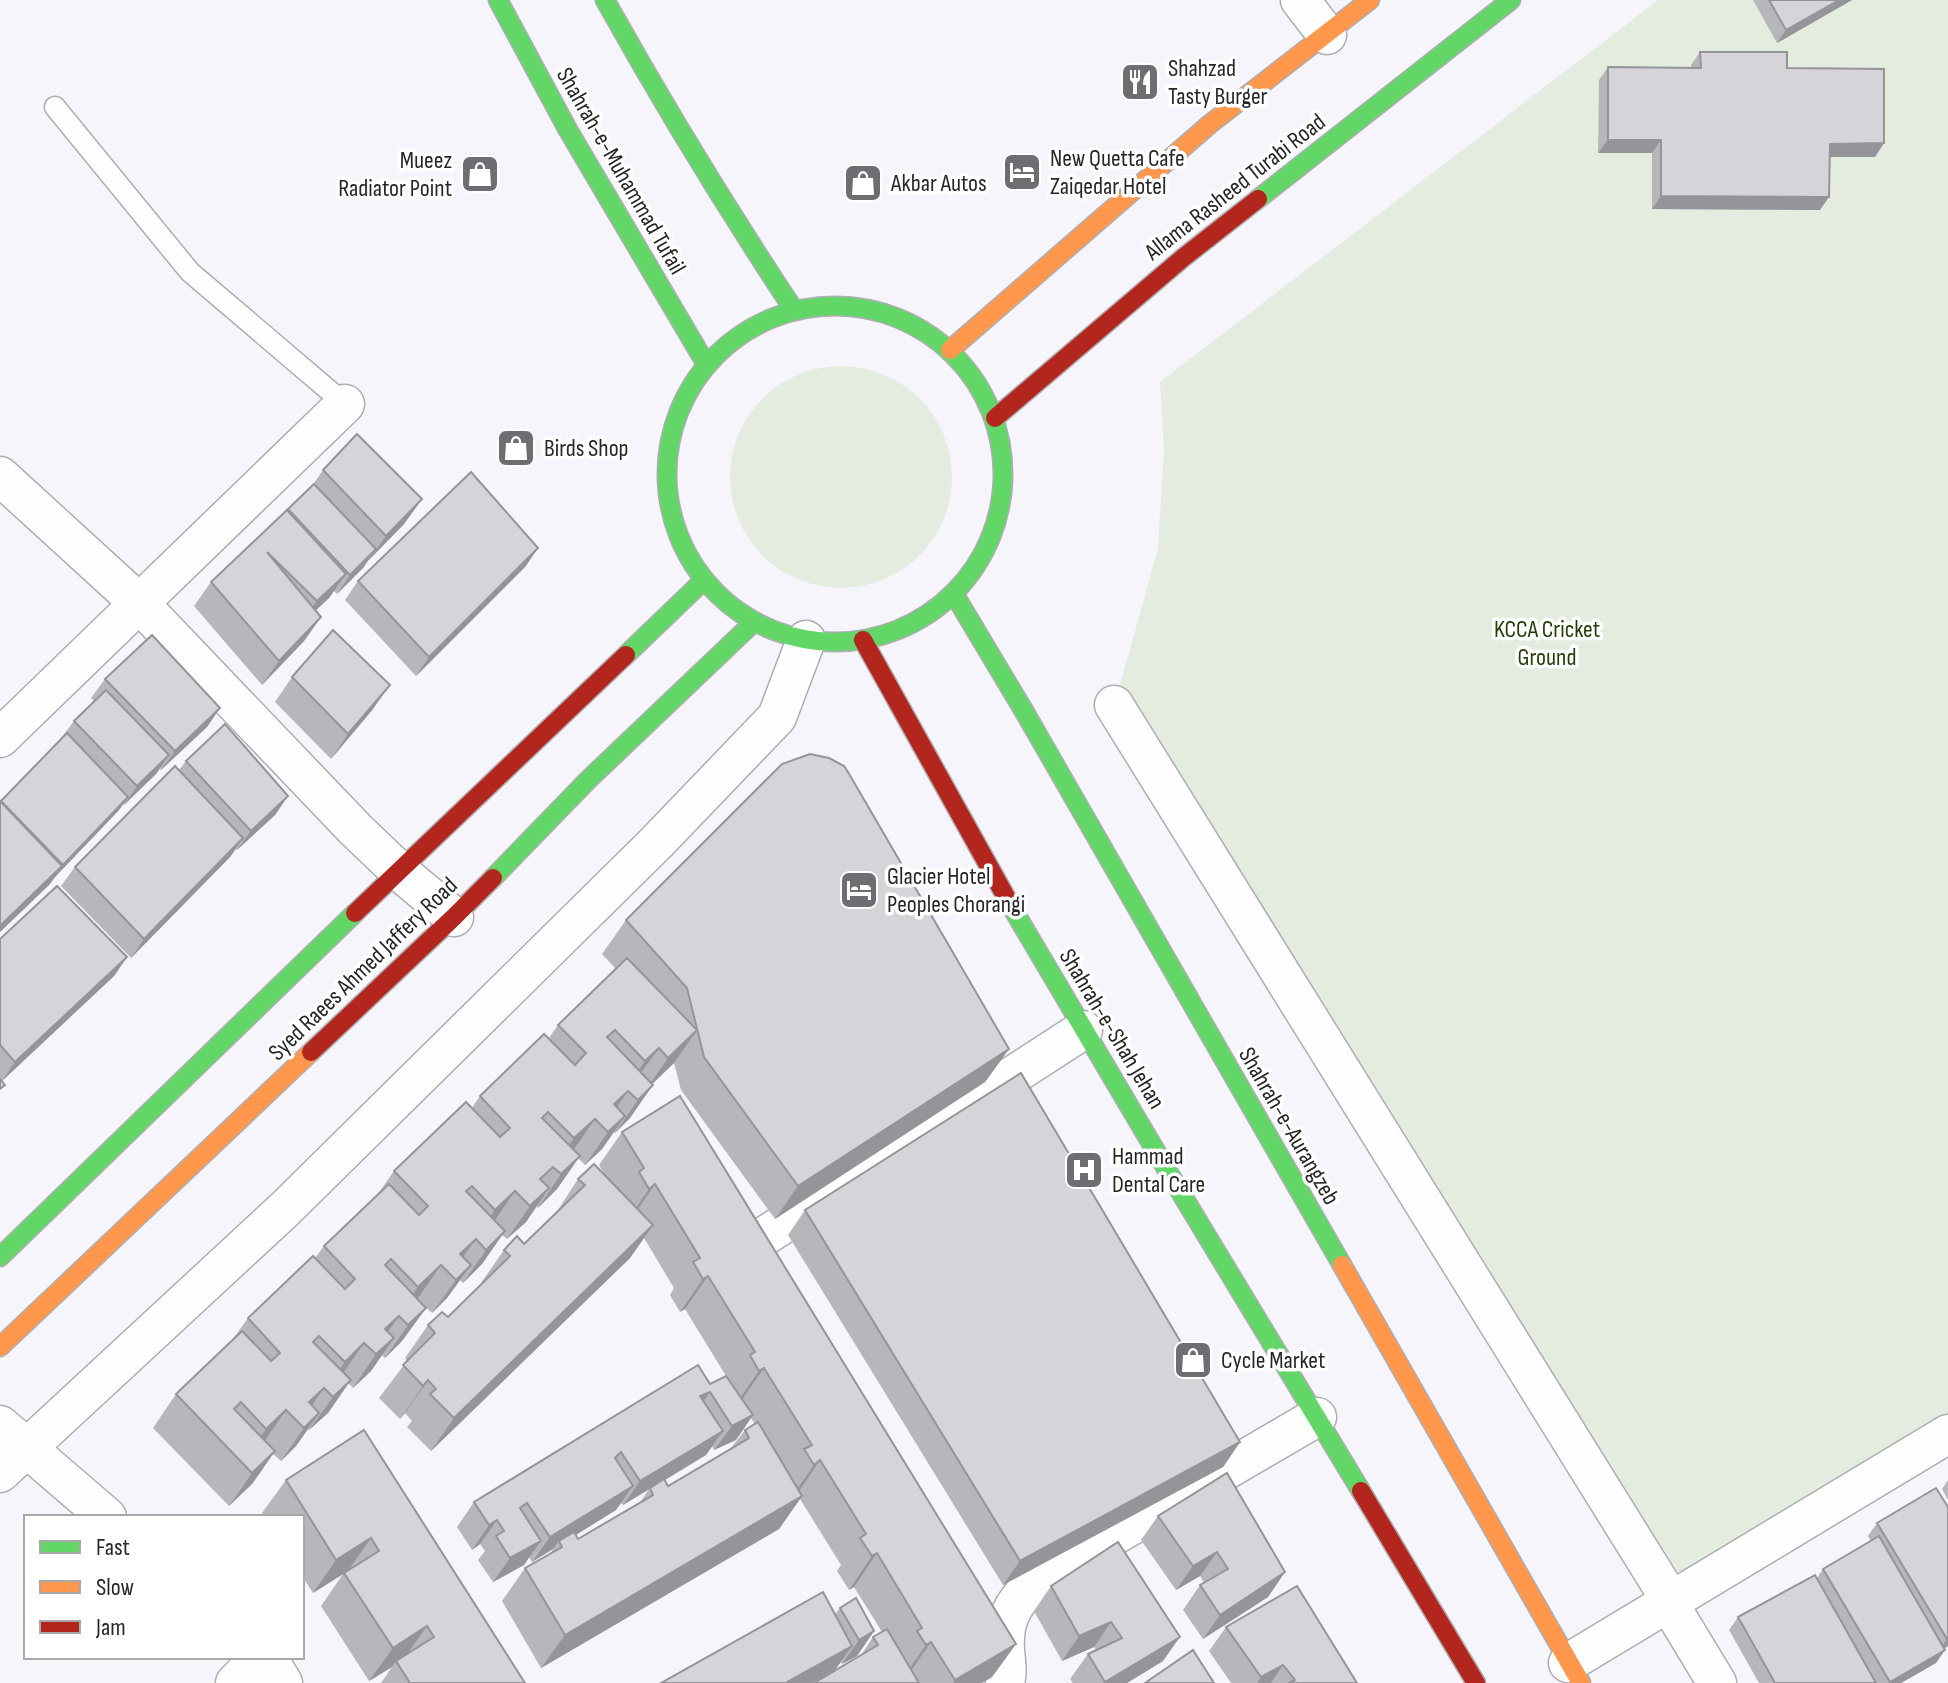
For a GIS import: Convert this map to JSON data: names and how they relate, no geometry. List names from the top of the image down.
{
  "streets": {
    "main road": [
      "Shahrah-e-Muhammad Tufail",
      "Allama Rasheed Turabi Road",
      "Syed Raees Ahmed Jaffery Road",
      "Shahrah-e-Shah Jehan",
      "Shahrah-e-Aurangzeb"
    ]
  },
  "parks": ["KCCA Cricket Ground"],
  "places": {
    "restaurant": ["Shahzad Tasty Burger"],
    "hotel": ["New Quetta Cafe Zaiqedar Hotel", "Glacier Hotel Peoples Chorangi"],
    "shop": [
      "Mueez Radiator Point",
      "Akbar Autos",
      "Birds Shop",
      "Cycle Market"
    ],
    "hospital": ["Hammad Dental Care"]
  },
  "legend": ["Fast", "Slow", "Jam"]
}
